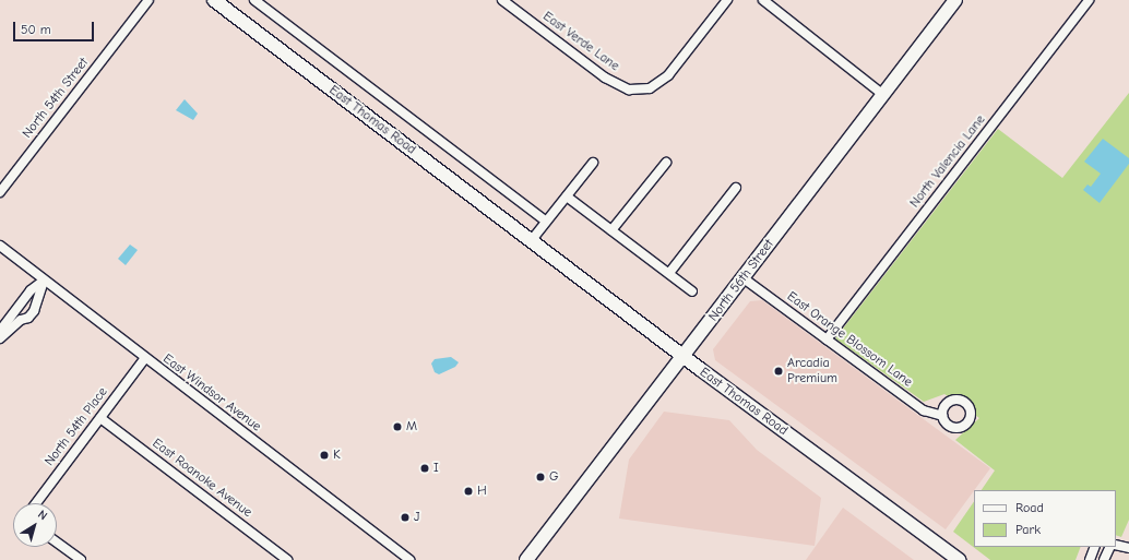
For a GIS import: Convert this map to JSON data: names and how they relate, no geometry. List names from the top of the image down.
{
  "streets": {
    "main road": ["East Thomas Road", "North 56th Street"],
    "street": [
      "East Verde Lane",
      "North 54th Street",
      "North Valencia Lane",
      "East Orange Blossom Lane",
      "East Windsor Avenue",
      "North 54th Place",
      "East Roanoke Avenue"
    ]
  },
  "crossings": [
    ["East Thomas Road", "North 56th Street"],
    ["North Valencia Lane", "East Orange Blossom Lane"],
    ["North 56th Street", "East Orange Blossom Lane"],
    ["East Windsor Avenue", "North 54th Place"],
    ["North 54th Place", "East Roanoke Avenue"]
  ],
  "places": [
    "Arcadia Premium",
    "M",
    "K",
    "I",
    "G",
    "H",
    "J"
  ],
  "legend": ["Road", "Park"],
  "scale_bar": "50 m",
  "north": "top right"
}
